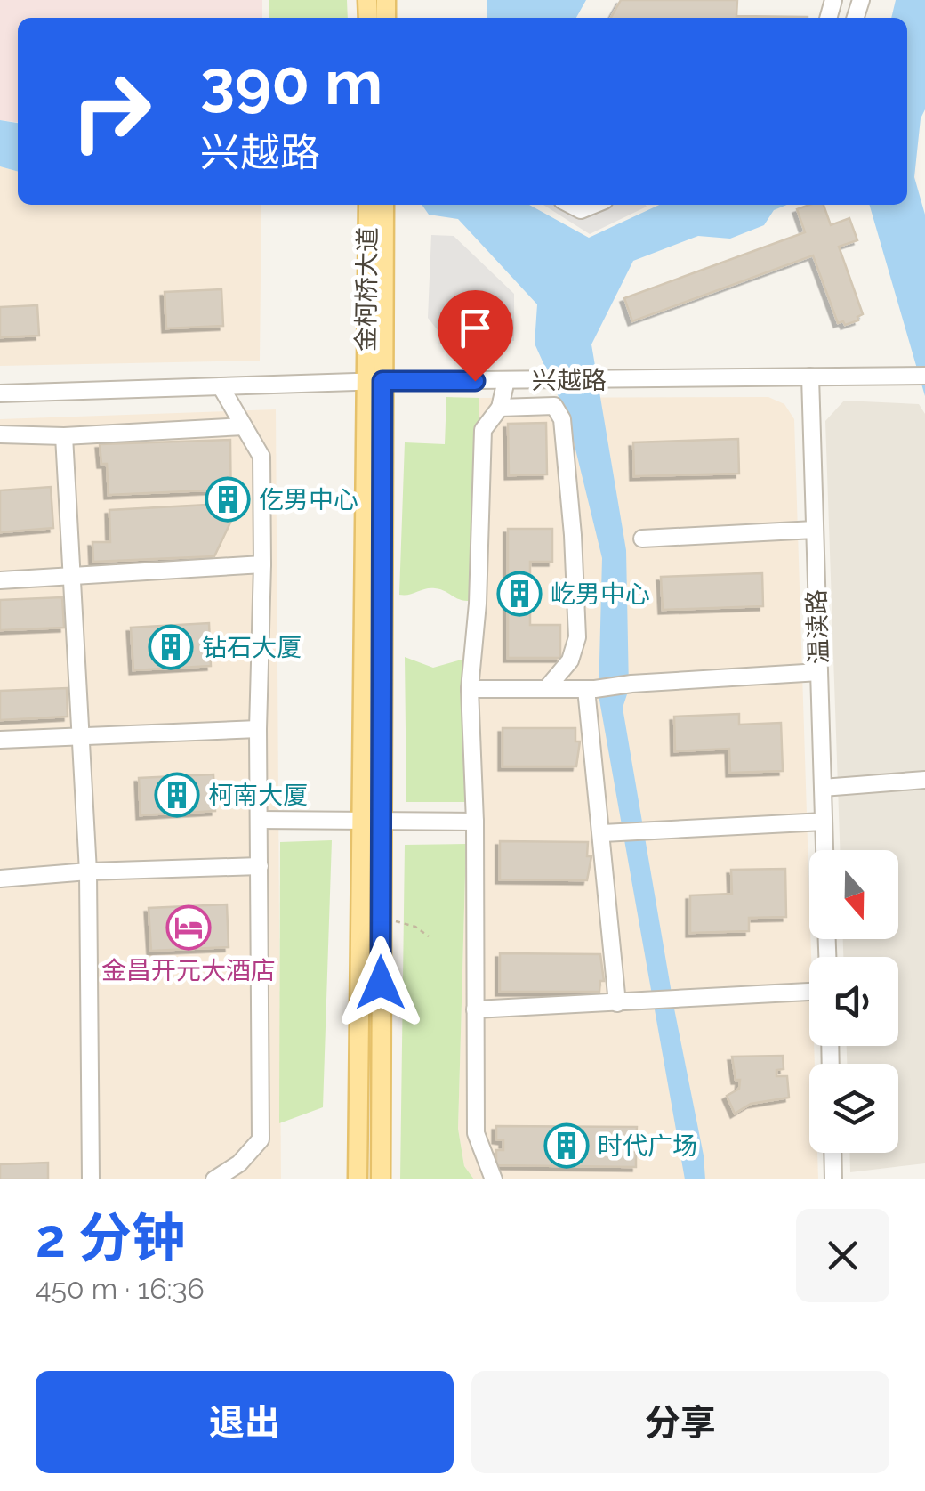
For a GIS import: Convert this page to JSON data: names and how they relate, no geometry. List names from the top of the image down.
{
  "streets": {
    "main road": ["金柯桥大道"],
    "street": ["兴越路", "温渎路"]
  },
  "crossings": [
    ["金柯桥大道", "兴越路"],
    ["兴越路", "温渎路"]
  ],
  "places": {
    "building": [
      "仡男中心",
      "屹男中心",
      "钻石大厦",
      "柯南大厦",
      "时代广场"
    ],
    "hotel": ["金昌开元大酒店"]
  },
  "north": "bottom",
  "page": {
    "turn": ["390 m", "兴越路"],
    "heading": ["2 分钟", "450 m · 16:36"],
    "buttons": ["退出", "分享"]
  }
}
